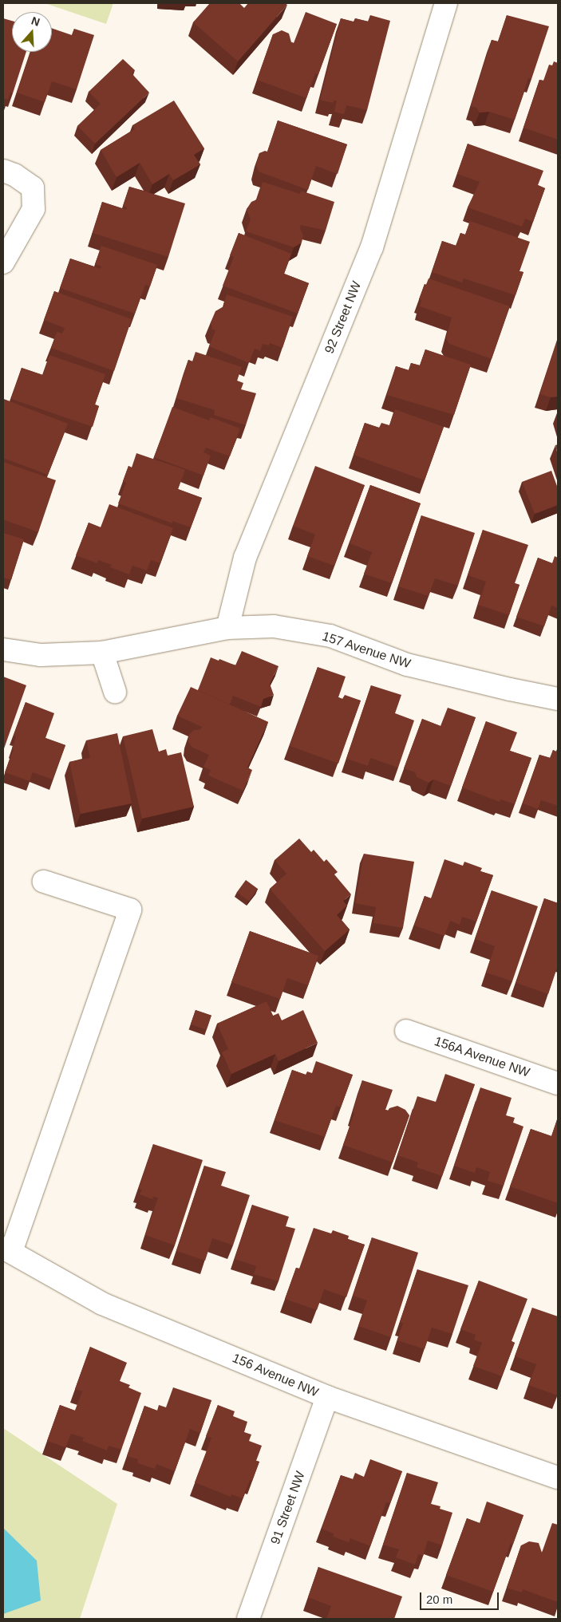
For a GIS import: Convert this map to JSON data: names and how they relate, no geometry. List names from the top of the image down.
{
  "streets": {
    "street": [
      "92 Street NW",
      "157 Avenue NW",
      "156A Avenue NW",
      "156 Avenue NW",
      "91 Street NW"
    ]
  },
  "crossings": [
    ["92 Street NW", "157 Avenue NW"],
    ["156 Avenue NW", "91 Street NW"]
  ],
  "scale_bar": "20 m",
  "north": "top"
}
